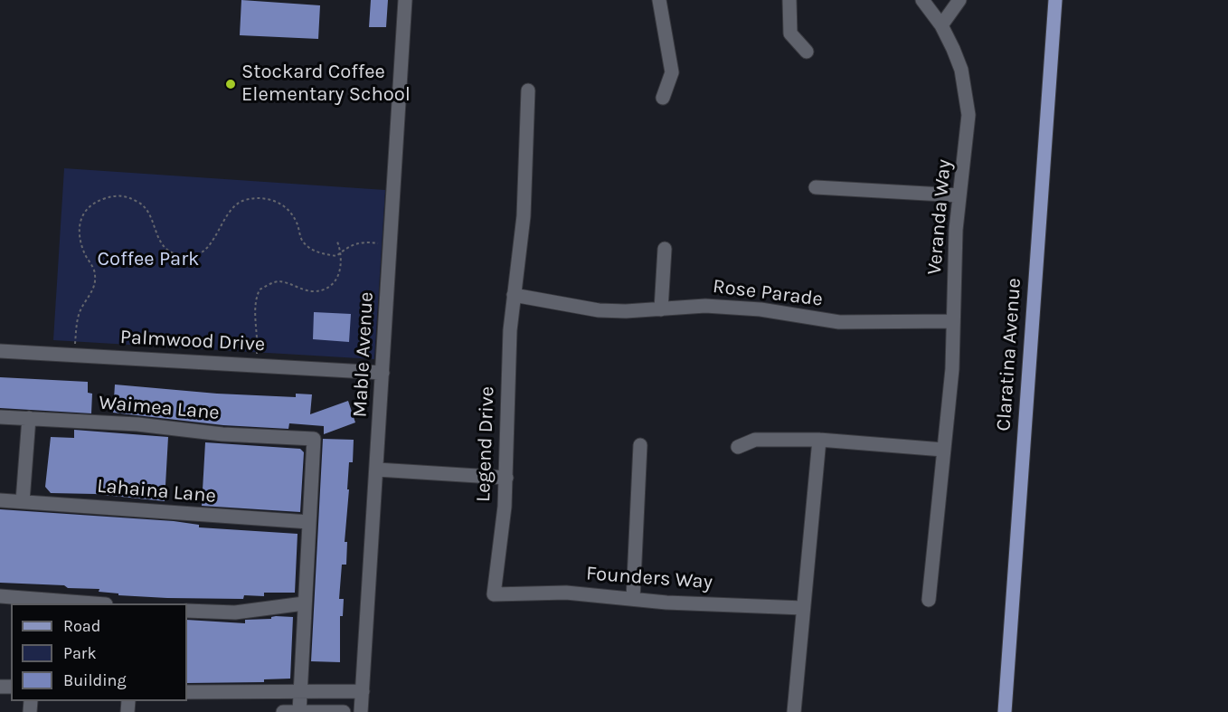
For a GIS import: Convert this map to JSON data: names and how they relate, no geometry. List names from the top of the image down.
{
  "streets": {
    "main road": ["Claratina Avenue"],
    "street": [
      "Veranda Way",
      "Rose Parade",
      "Palmwood Drive",
      "Mable Avenue",
      "Waimea Lane",
      "Legend Drive",
      "Lahaina Lane",
      "Founders Way"
    ]
  },
  "crossings": [
    ["Veranda Way", "Rose Parade"],
    ["Rose Parade", "Legend Drive"],
    ["Palmwood Drive", "Mable Avenue"],
    ["Waimea Lane", "Lahaina Lane"],
    ["Legend Drive", "Founders Way"]
  ],
  "parks": ["Coffee Park"],
  "places": ["Stockard Coffee Elementary School"],
  "legend": ["Road", "Park", "Building"]
}
